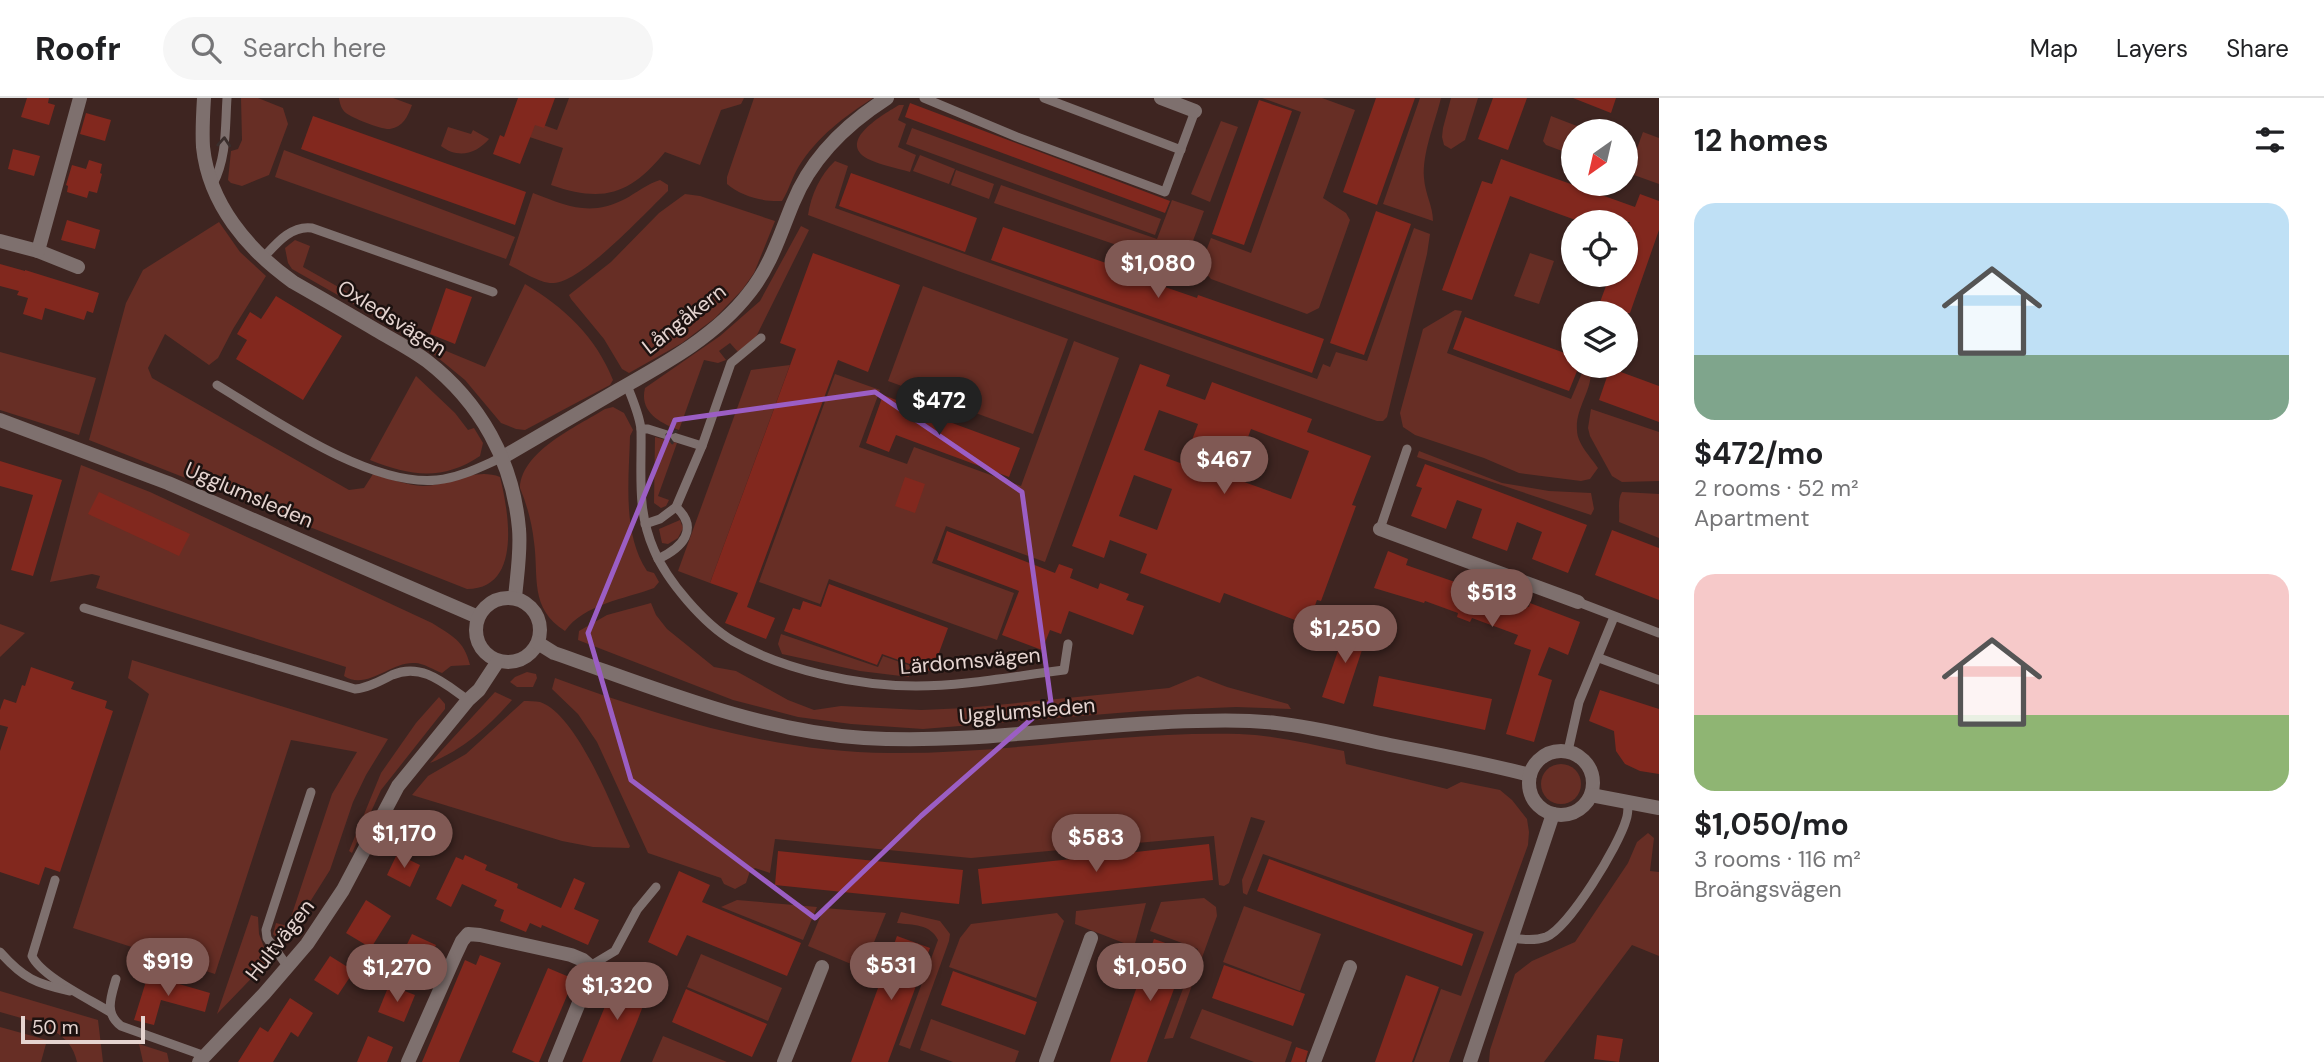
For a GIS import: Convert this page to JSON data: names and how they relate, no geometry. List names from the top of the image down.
{
  "streets": {
    "street": [
      "Oxledsvägen",
      "Långåkern",
      "Ugglumsleden",
      "Hultvägen"
    ],
    "lane": ["Lärdomsvägen"]
  },
  "crossings": [
    ["Oxledsvägen", "Långåkern"],
    ["Oxledsvägen", "Ugglumsleden"],
    ["Oxledsvägen", "Hultvägen"],
    ["Långåkern", "Lärdomsvägen"],
    ["Ugglumsleden", "Hultvägen"]
  ],
  "scale_bar": "50 m",
  "north": "bottom left",
  "page": {
    "header": "Roofr",
    "search": "Search here",
    "nav": ["Map", "Layers", "Share"],
    "heading": "12 homes",
    "list": [
      {
        "name": "$472/mo",
        "note": "2 rooms · 52 m² · Apartment"
      },
      {
        "name": "$1,050/mo",
        "note": "3 rooms · 116 m² · Broängsvägen"
      }
    ],
    "price": [
      "$1,080",
      "$472",
      "$467",
      "$513",
      "$1,250",
      "$1,170",
      "$583",
      "$919",
      "$531",
      "$1,050",
      "$1,270",
      "$1,320"
    ],
    "scale": "50 m"
  }
}
